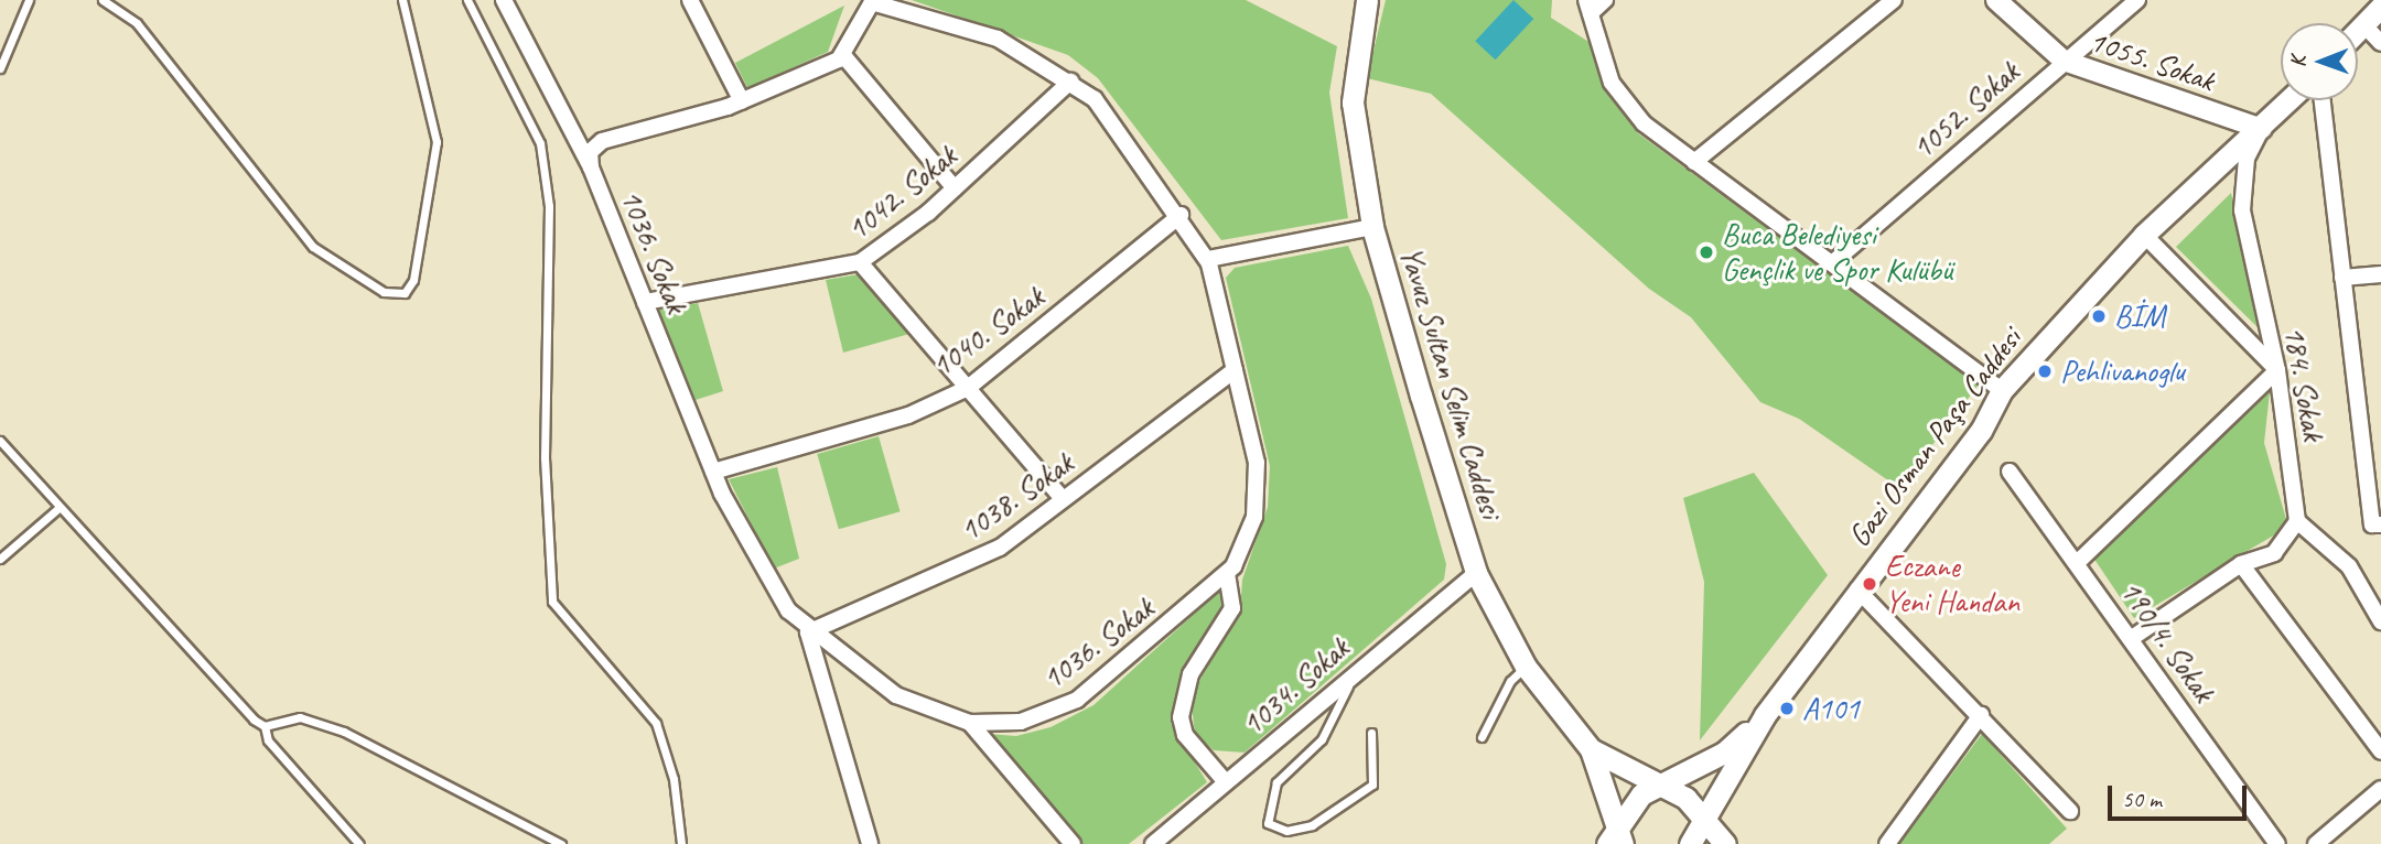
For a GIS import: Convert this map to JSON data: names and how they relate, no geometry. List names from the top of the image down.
{
  "streets": {
    "main road": ["Yavuz Sultan Selim Caddesi", "Gazi Osman Paşa Caddesi"],
    "street": [
      "1055. Sokak",
      "1052. Sokak",
      "1042. Sokak",
      "1036. Sokak",
      "1040. Sokak",
      "184. Sokak",
      "1038. Sokak",
      "190/4. Sokak",
      "1034. Sokak"
    ]
  },
  "crossings": [
    ["1055. Sokak", "1052. Sokak"],
    ["1055. Sokak", "184. Sokak"],
    ["1055. Sokak", "Gazi Osman Paşa Caddesi"],
    ["1042. Sokak", "1036. Sokak"],
    ["1036. Sokak", "1040. Sokak"],
    ["1036. Sokak", "1038. Sokak"],
    ["Yavuz Sultan Selim Caddesi", "1034. Sokak"],
    ["184. Sokak", "Gazi Osman Paşa Caddesi"]
  ],
  "places": [
    "Buca Belediyesi Gençlik ve Spor Kulübü",
    "BİM",
    "Pehlivanoglu",
    "Eczane Yeni Handan",
    "A101"
  ],
  "scale_bar": "50 m",
  "north": "left"
}
